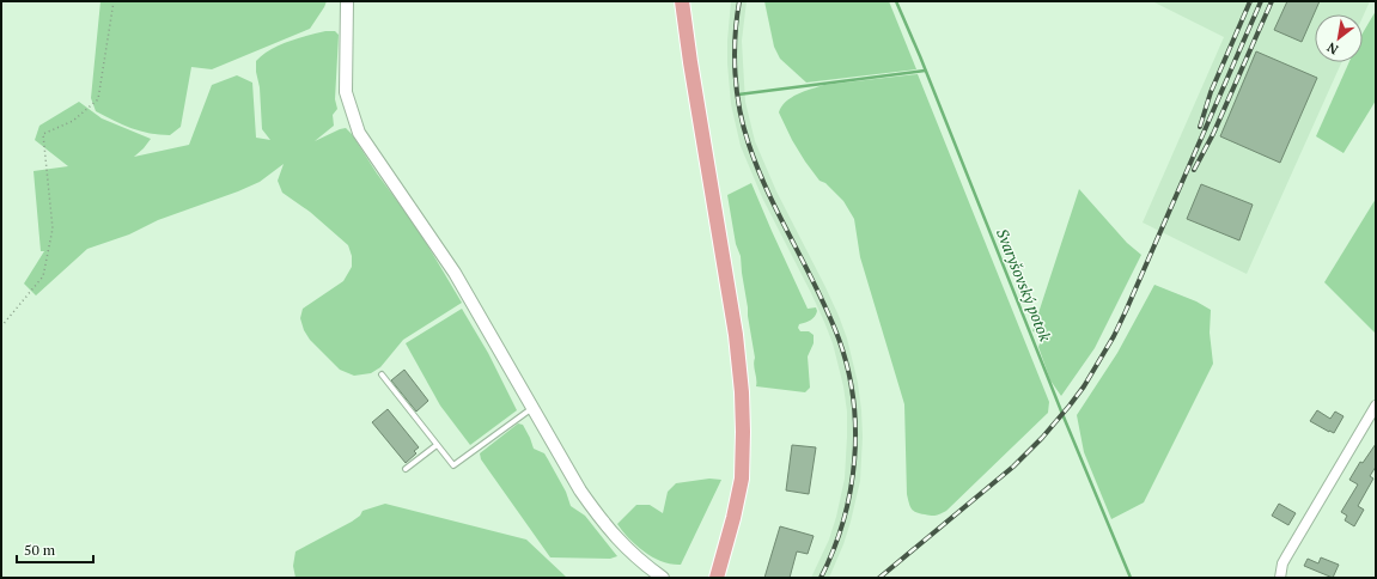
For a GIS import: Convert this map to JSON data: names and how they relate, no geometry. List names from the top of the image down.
{
  "water": ["Svaryšovský potok"],
  "scale_bar": "50 m",
  "north": "bottom left"
}
